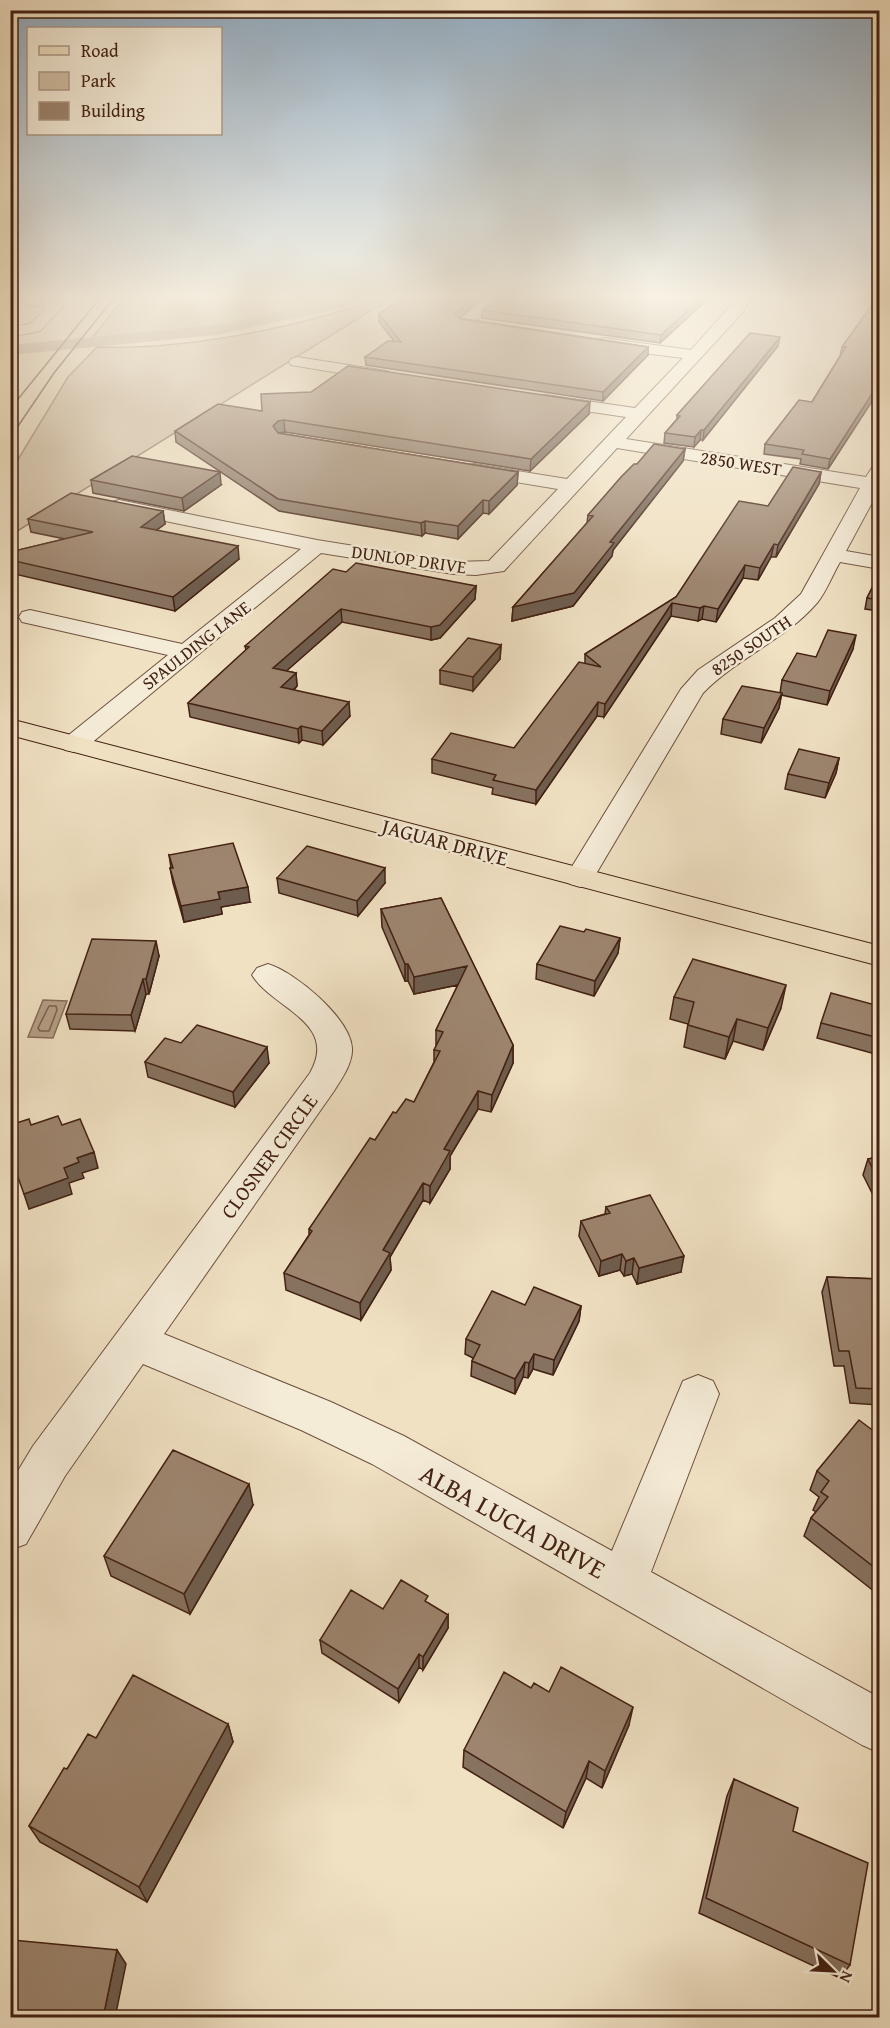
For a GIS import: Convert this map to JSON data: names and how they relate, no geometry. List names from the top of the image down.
{
  "streets": {
    "main road": ["JAGUAR DRIVE"],
    "street": [
      "2850 WEST",
      "DUNLOP DRIVE",
      "SPAULDING LANE",
      "8250 SOUTH",
      "CLOSNER CIRCLE",
      "ALBA LUCIA DRIVE"
    ]
  },
  "crossings": [
    ["2850 WEST", "DUNLOP DRIVE"],
    ["2850 WEST", "8250 SOUTH"],
    ["DUNLOP DRIVE", "SPAULDING LANE"],
    ["SPAULDING LANE", "JAGUAR DRIVE"],
    ["8250 SOUTH", "JAGUAR DRIVE"],
    ["CLOSNER CIRCLE", "ALBA LUCIA DRIVE"]
  ],
  "legend": ["Road", "Park", "Building"],
  "north": "bottom right"
}
